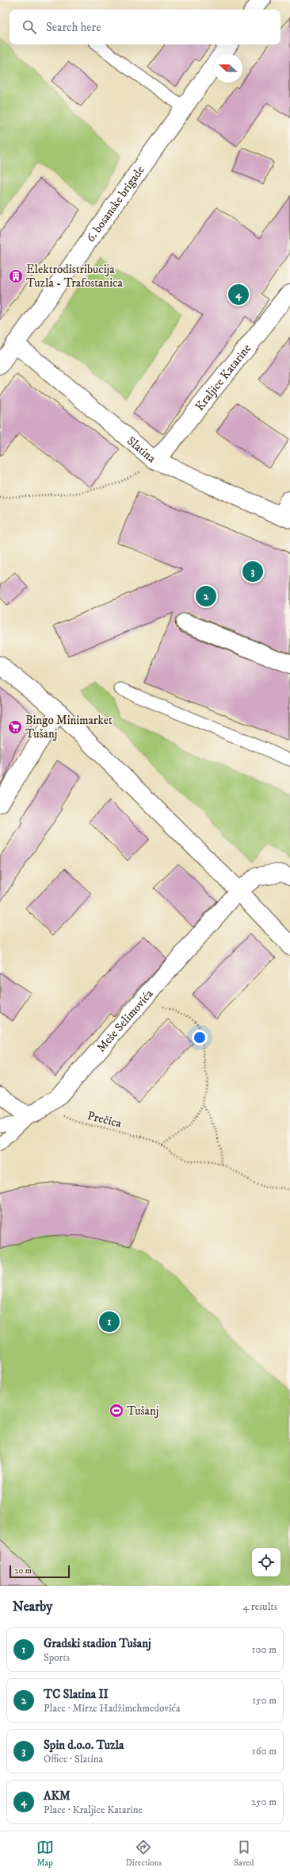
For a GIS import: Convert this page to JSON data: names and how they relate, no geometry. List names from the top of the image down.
{
  "streets": {
    "street": [
      "6. bosanske brigade",
      "Kraljice Katarine",
      "Slatina",
      "Meše Selimovića"
    ],
    "path": ["Prečica"]
  },
  "crossings": [
    ["6. bosanske brigade", "Slatina"],
    ["Kraljice Katarine", "Slatina"],
    ["Meše Selimovića", "Prečica"]
  ],
  "places": {
    "building": ["Elektrodistribucija Tuzla - Trafostanica"],
    "supermarket": ["Bingo Minimarket Tušanj"],
    "sports": ["Tušanj"]
  },
  "scale_bar": "20 m",
  "north": "left",
  "page": {
    "search": "Search here",
    "pins": [
      "4",
      "3",
      "2",
      "1"
    ],
    "scale": "20 m",
    "heading": ["Nearby", "4 results"],
    "list": [
      {
        "mark": "1",
        "name": "Gradski stadion Tušanj",
        "note": "Sports",
        "value": "100 m"
      },
      {
        "mark": "2",
        "name": "TC Slatina II",
        "note": "Place · Mirze Hadžimehmedovića",
        "value": "150 m"
      },
      {
        "mark": "3",
        "name": "Spin d.o.o. Tuzla",
        "note": "Office · Slatina",
        "value": "160 m"
      },
      {
        "mark": "4",
        "name": "AKM",
        "note": "Place · Kraljice Katarine",
        "value": "250 m"
      }
    ],
    "nav": ["Map", "Directions", "Saved"]
  }
}
